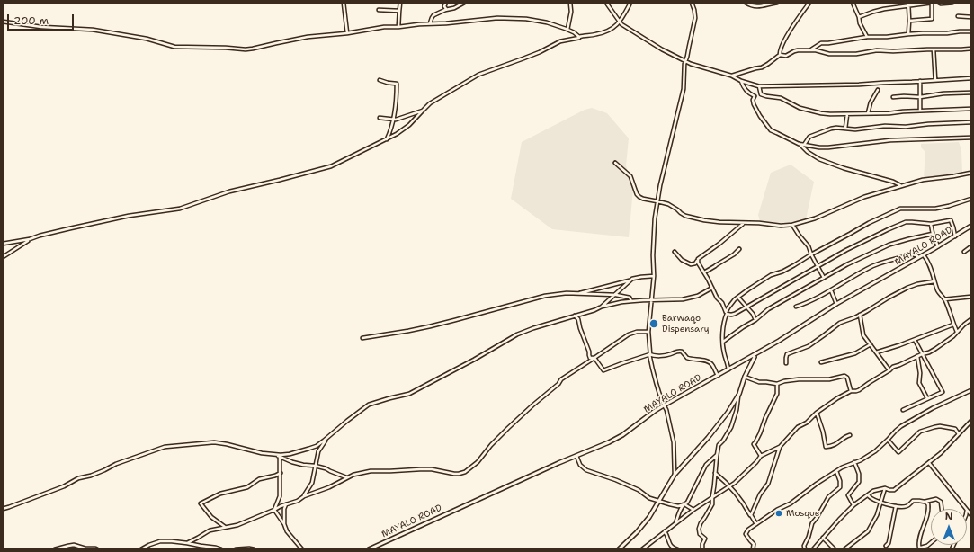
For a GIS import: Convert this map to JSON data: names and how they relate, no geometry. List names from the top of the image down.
{
  "streets": {
    "street": ["MAYALO ROAD"]
  },
  "places": ["Barwaqo Dispensary", "Mosque"],
  "scale_bar": "200 m",
  "north": "top"
}
